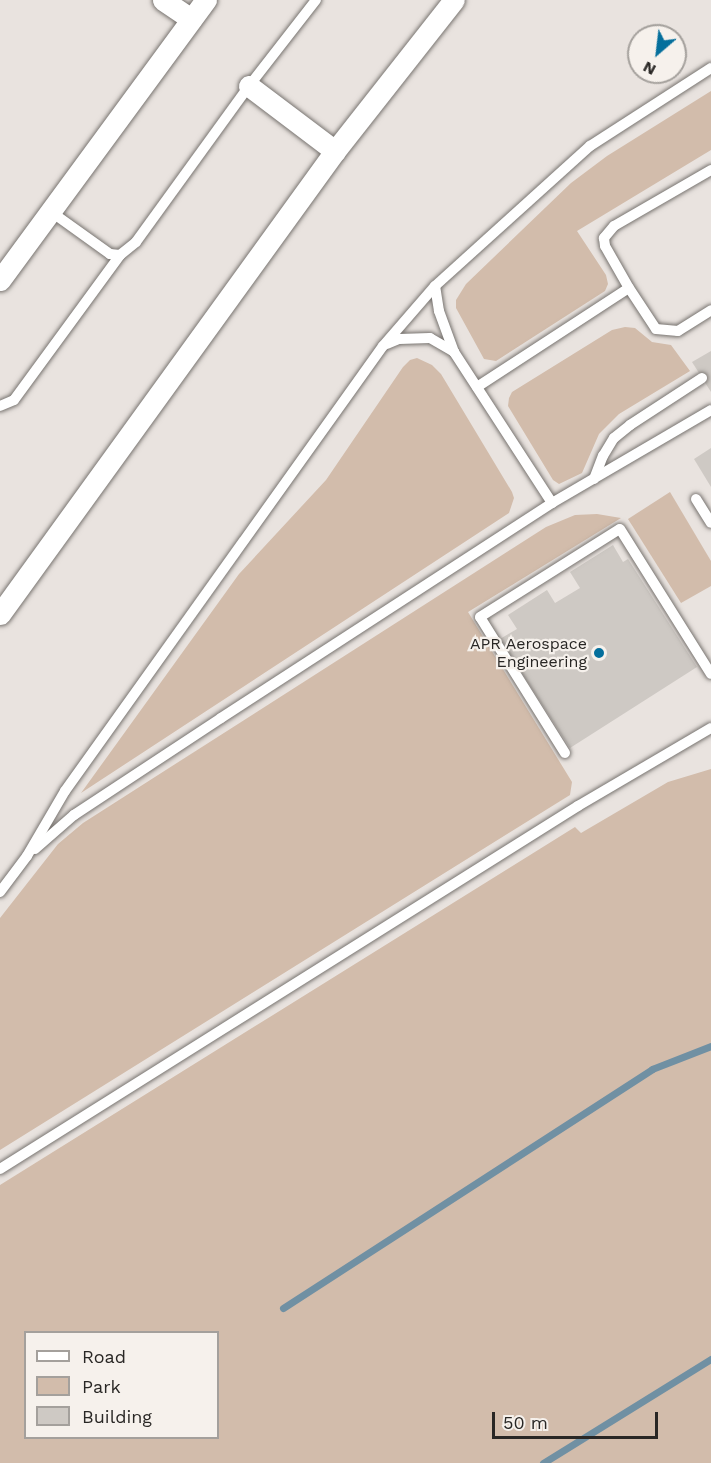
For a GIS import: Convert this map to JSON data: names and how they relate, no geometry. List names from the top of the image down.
{
  "places": ["APR Aerospace Engineering"],
  "legend": ["Road", "Park", "Building"],
  "scale_bar": "50 m",
  "north": "bottom left"
}
